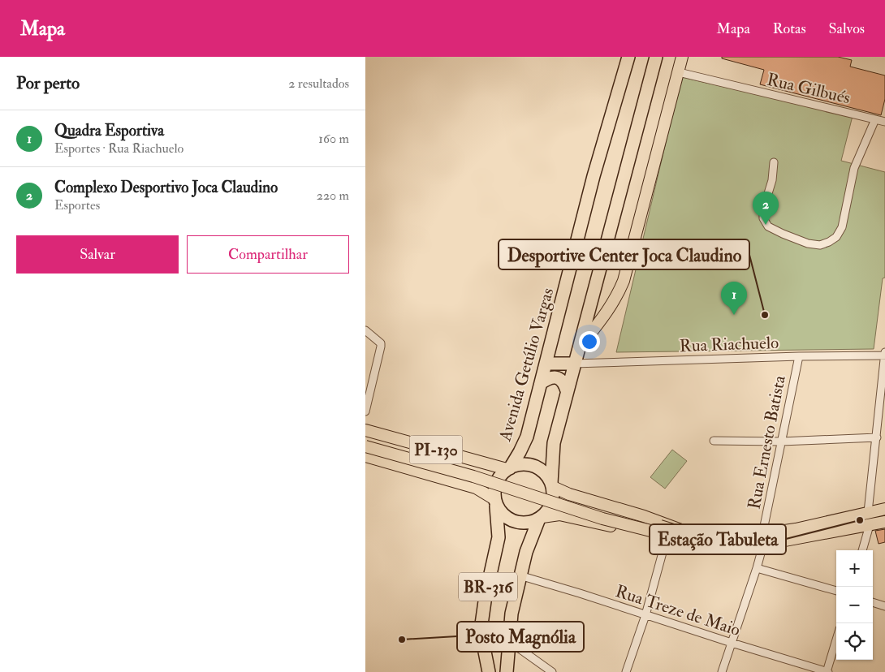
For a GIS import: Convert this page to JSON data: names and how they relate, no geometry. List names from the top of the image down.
{
  "streets": {
    "highway": ["Avenida Getúlio Vargas", "BR-316"],
    "main road": ["PI-130"],
    "street": [
      "Rua Gilbués",
      "Rua Riachuelo",
      "Rua Ernesto Batista",
      "Rua Treze de Maio"
    ]
  },
  "crossings": [
    ["Rua Riachuelo", "Rua Ernesto Batista"],
    ["Rua Riachuelo", "BR-316"],
    ["Avenida Getúlio Vargas", "PI-130"],
    ["Avenida Getúlio Vargas", "BR-316"],
    ["Rua Ernesto Batista", "Rua Treze de Maio"],
    ["PI-130", "BR-316"],
    ["BR-316", "Rua Treze de Maio"]
  ],
  "places": ["Desportive Center Joca Claudino", "Estação Tabuleta", "Posto Magnólia"],
  "page": {
    "header": "Mapa",
    "nav": ["Mapa", "Rotas", "Salvos"],
    "heading": ["Por perto", "2 resultados"],
    "list": [
      {
        "mark": "1",
        "name": "Quadra Esportiva",
        "note": "Esportes · Rua Riachuelo",
        "value": "160 m"
      },
      {
        "mark": "2",
        "name": "Complexo Desportivo Joca Claudino",
        "note": "Esportes",
        "value": "220 m"
      }
    ],
    "pins": ["2", "1"],
    "buttons": ["Salvar", "Compartilhar"],
    "map_buttons": ["+", "−"]
  }
}
